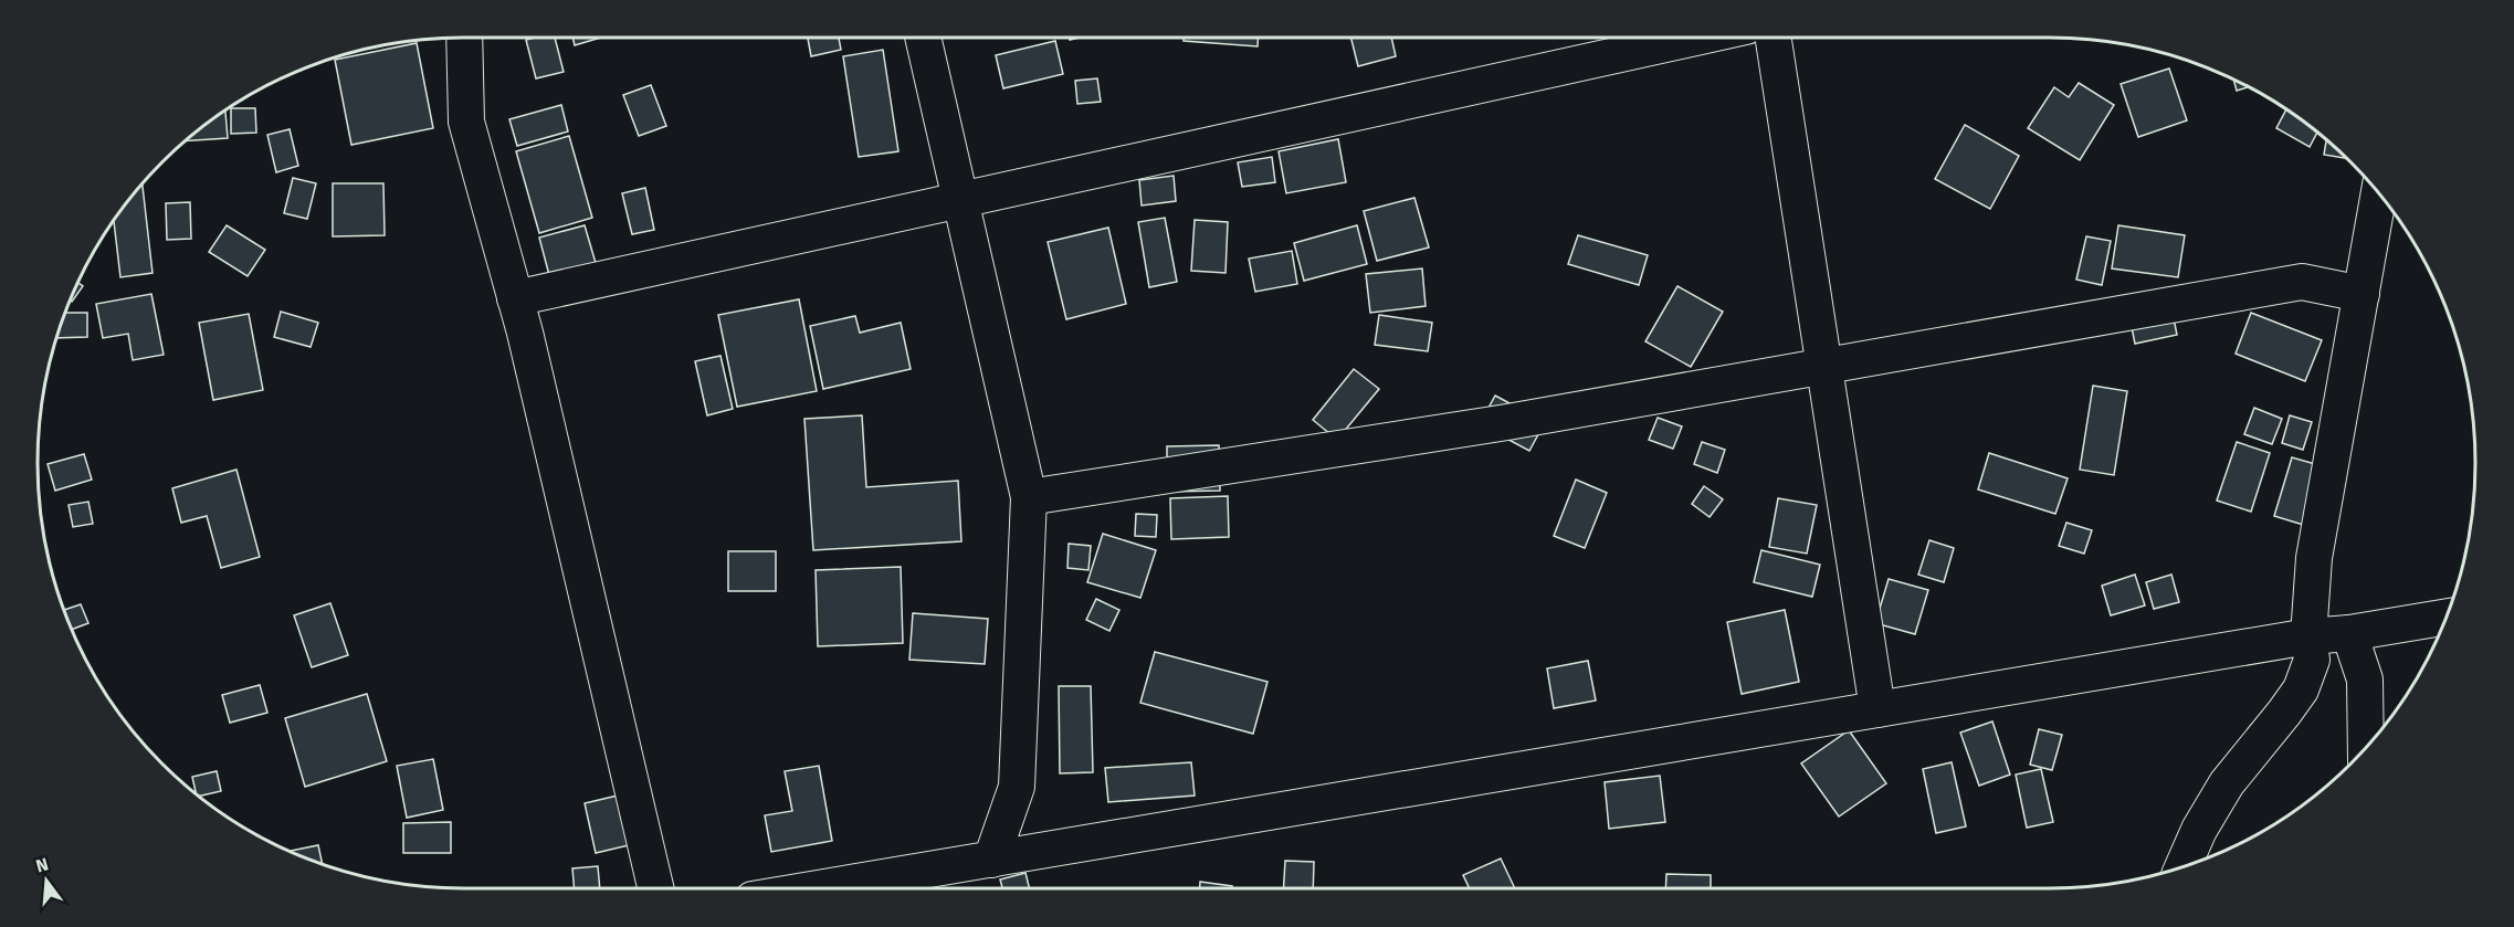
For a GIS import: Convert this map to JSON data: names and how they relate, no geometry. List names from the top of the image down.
{
  "north": "top"
}
